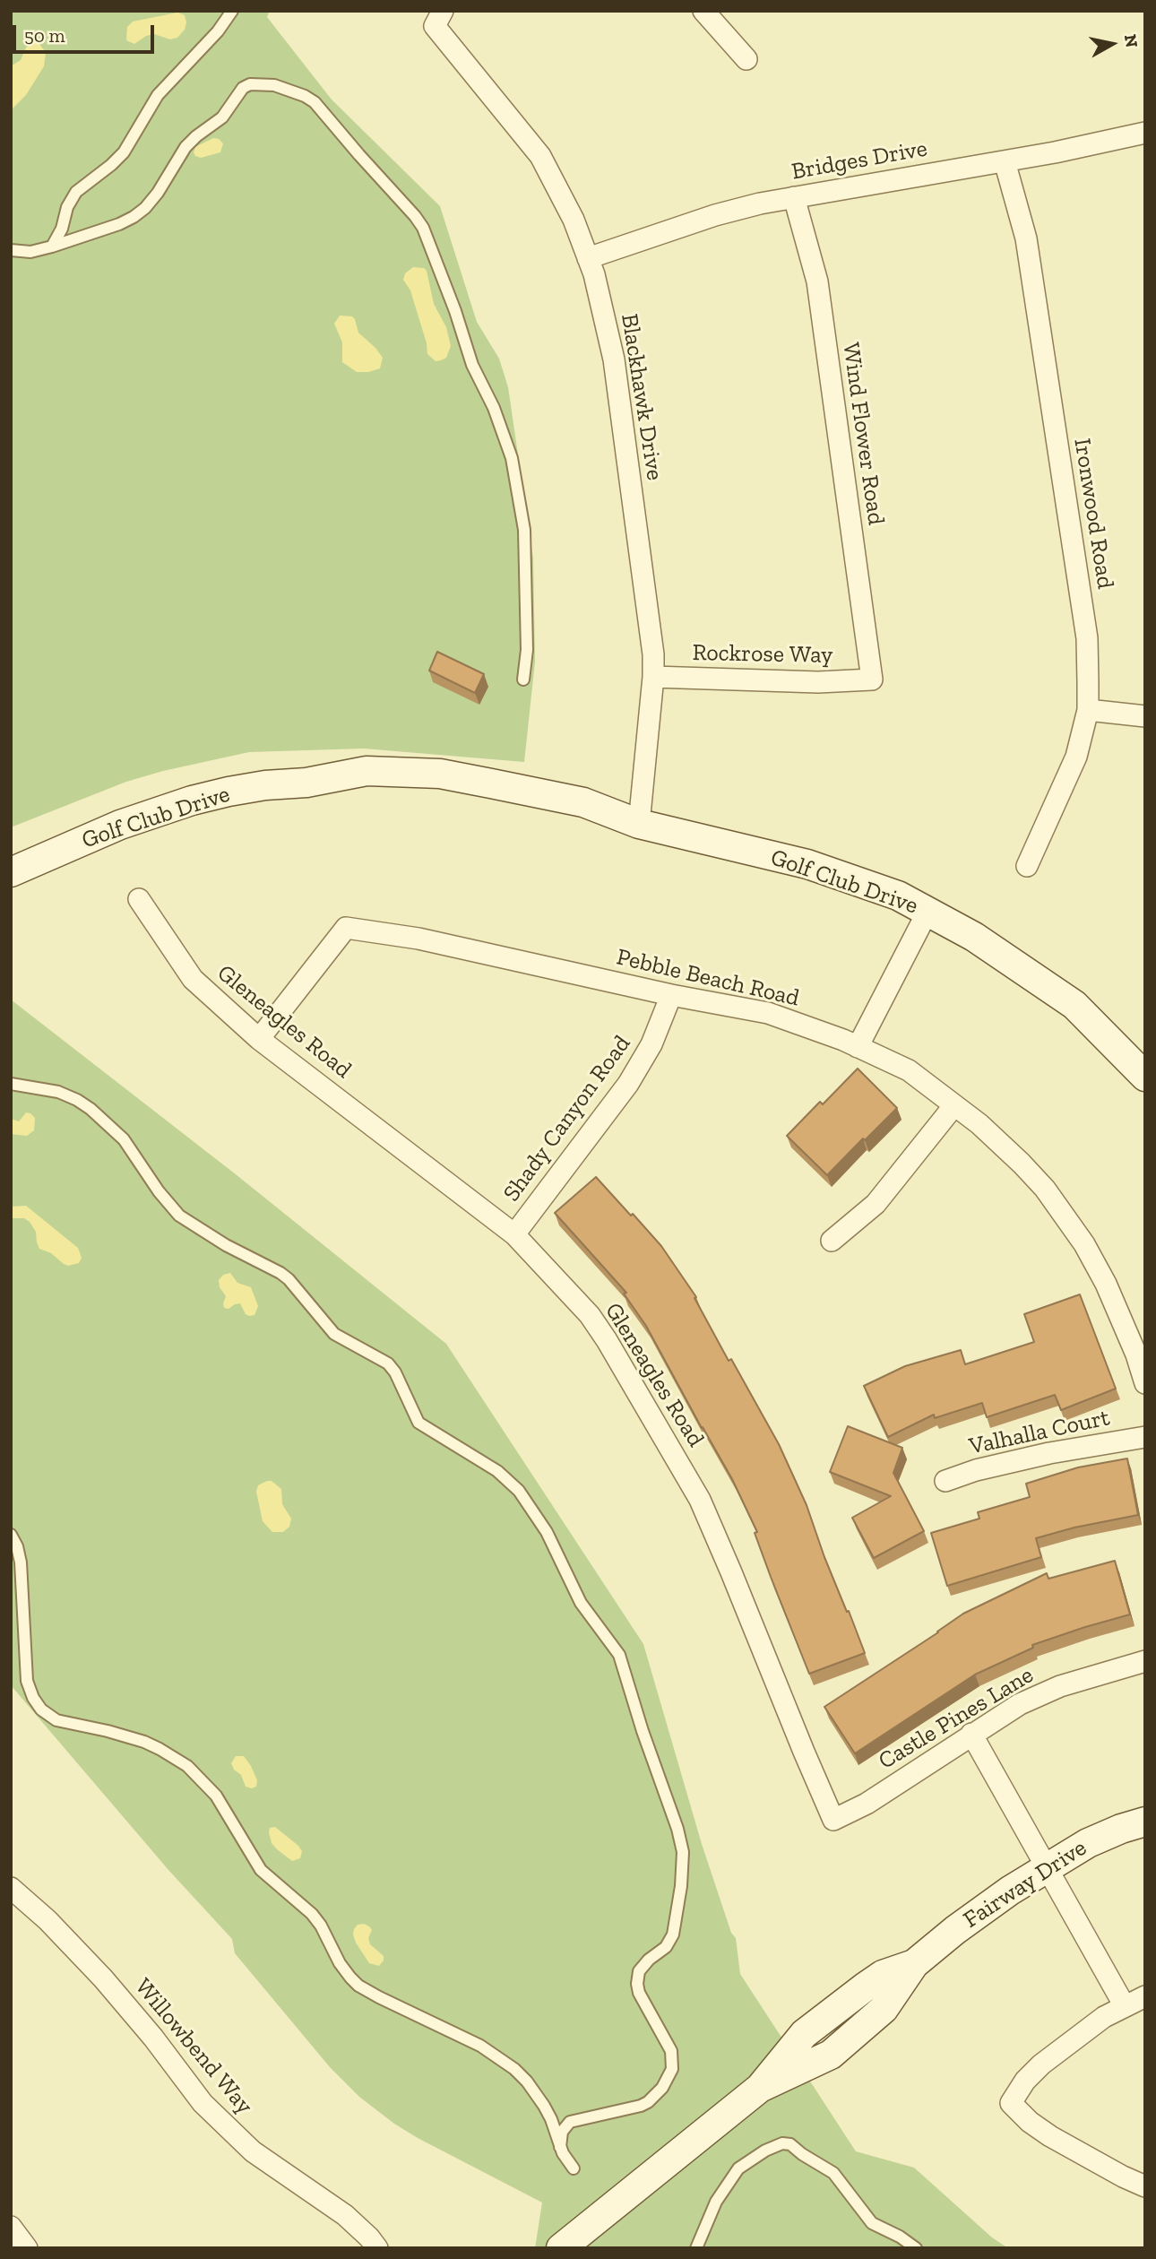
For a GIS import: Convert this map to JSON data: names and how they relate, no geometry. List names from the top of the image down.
{
  "streets": {
    "street": [
      "Bridges Drive",
      "Blackhawk Drive",
      "Wind Flower Road",
      "Ironwood Road",
      "Rockrose Way",
      "Golf Club Drive",
      "Pebble Beach Road",
      "Gleneagles Road",
      "Shady Canyon Road",
      "Valhalla Court",
      "Castle Pines Lane",
      "Fairway Drive",
      "Willowbend Way"
    ]
  },
  "crossings": [
    ["Bridges Drive", "Blackhawk Drive"],
    ["Bridges Drive", "Wind Flower Road"],
    ["Bridges Drive", "Ironwood Road"],
    ["Blackhawk Drive", "Rockrose Way"],
    ["Blackhawk Drive", "Golf Club Drive"],
    ["Wind Flower Road", "Rockrose Way"],
    ["Pebble Beach Road", "Gleneagles Road"],
    ["Pebble Beach Road", "Shady Canyon Road"],
    ["Gleneagles Road", "Shady Canyon Road"],
    ["Gleneagles Road", "Castle Pines Lane"]
  ],
  "scale_bar": "50 m",
  "north": "right"
}
